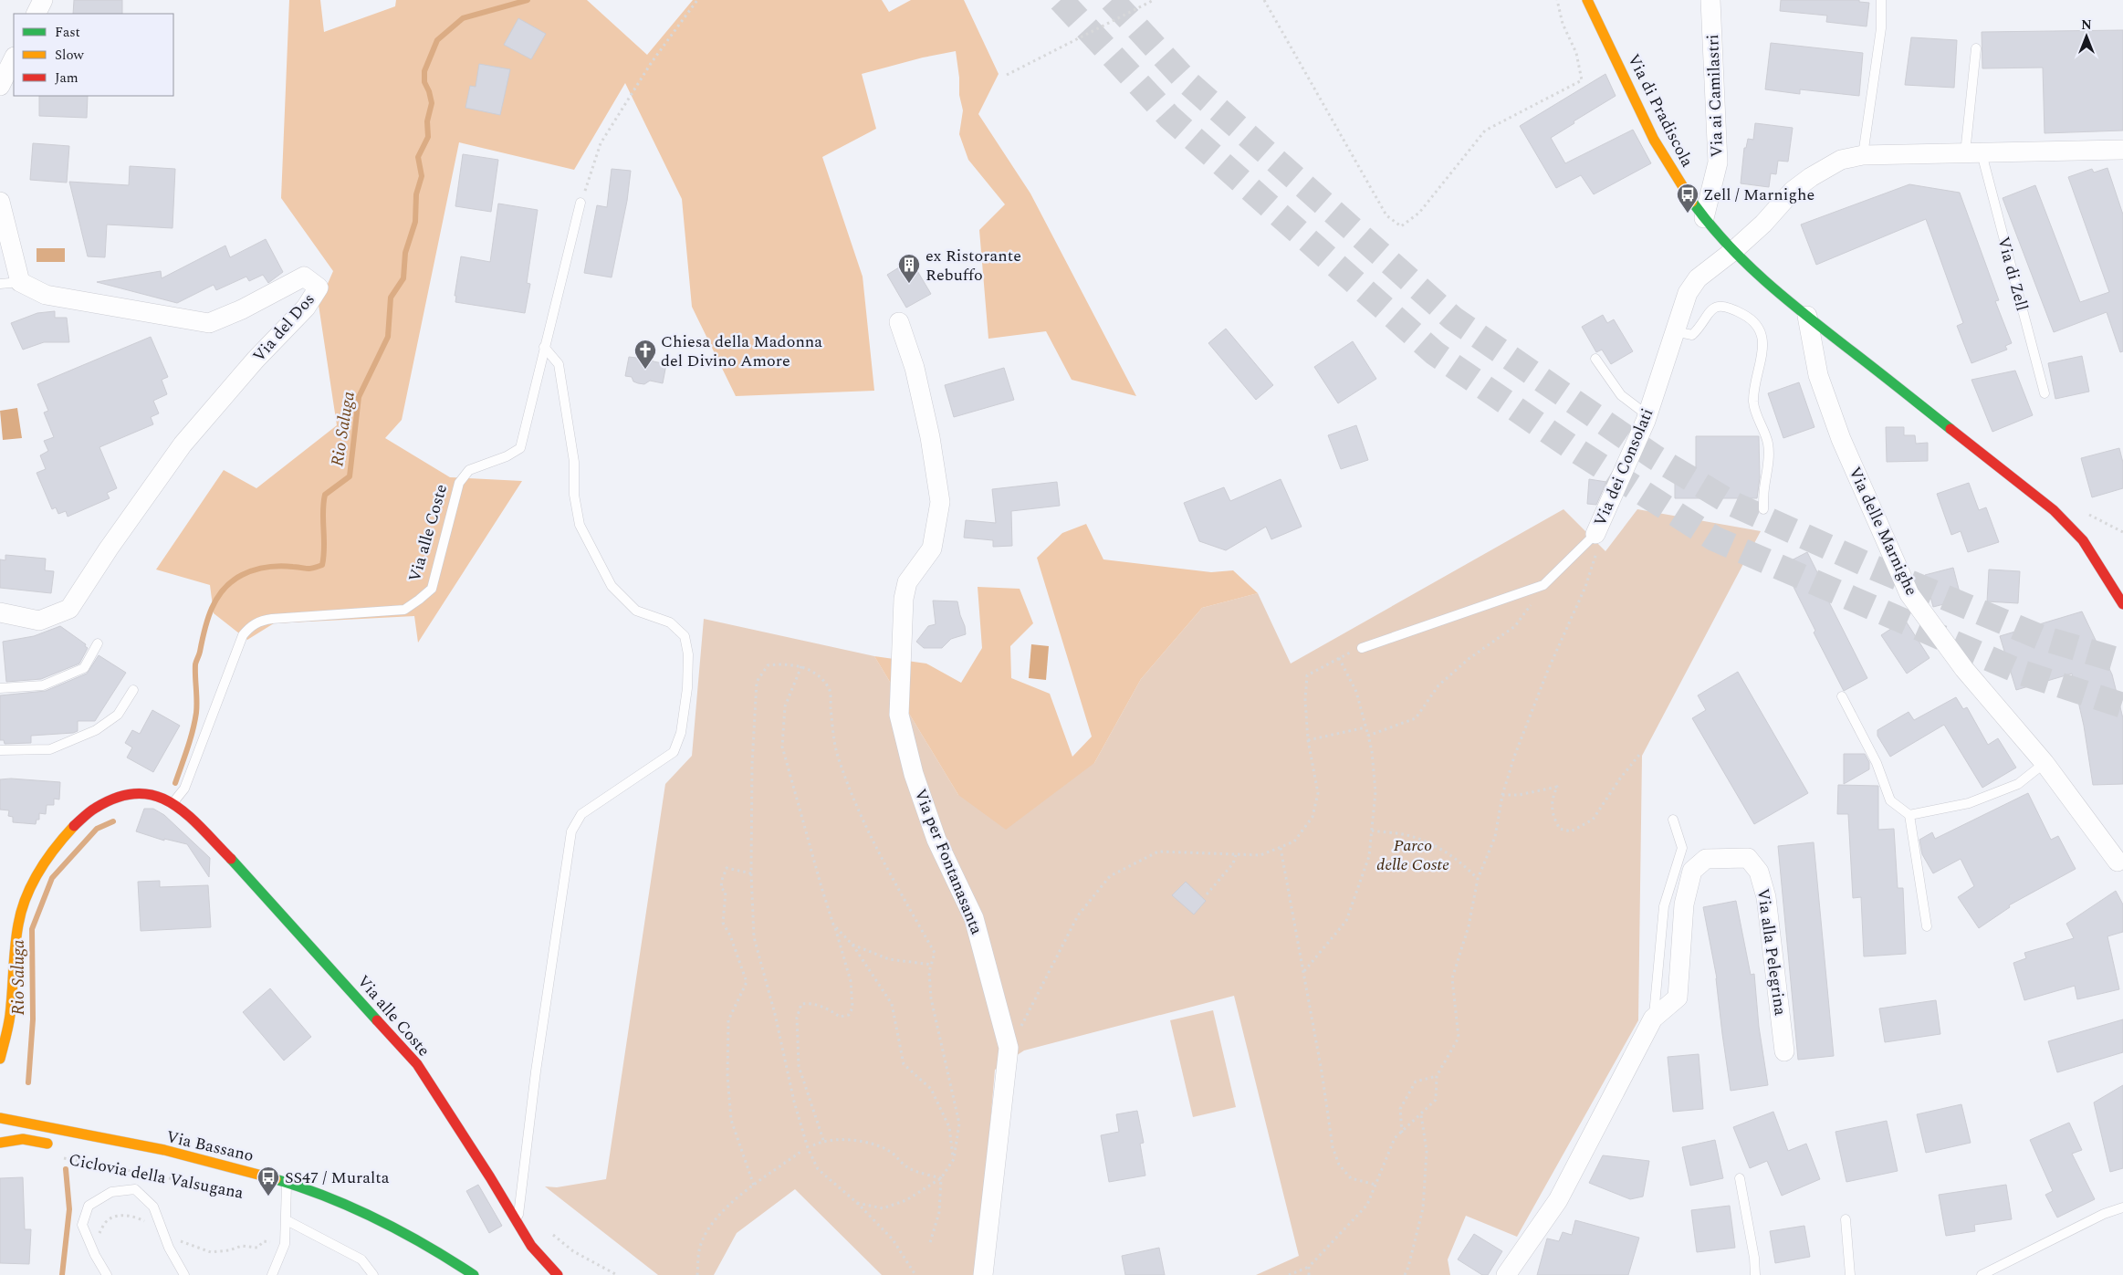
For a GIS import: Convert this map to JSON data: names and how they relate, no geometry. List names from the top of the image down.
{
  "streets": {
    "street": [
      "Via ai Camilastri",
      "Via di Pradiscola",
      "Via del Dos",
      "Via dei Consolati",
      "Via delle Marnighe",
      "Via alle Coste",
      "Via per Fontanasanta",
      "Via alla Pelegrina",
      "Via Bassano"
    ],
    "lane": ["Via di Zell"],
    "path": ["Ciclovia della Valsugana"]
  },
  "crossings": [
    ["Via ai Camilastri", "Via di Pradiscola"],
    ["Via di Pradiscola", "Via dei Consolati"]
  ],
  "water": ["Rio Saluga"],
  "parks": ["Parco delle Coste"],
  "places": {
    "bus stop": ["Zell / Marnighe", "SS47 / Muralta"],
    "building": ["ex Ristorante Rebuffo"],
    "church": ["Chiesa della Madonna del Divino Amore"]
  },
  "legend": ["Fast", "Slow", "Jam"],
  "north": "top"
}
